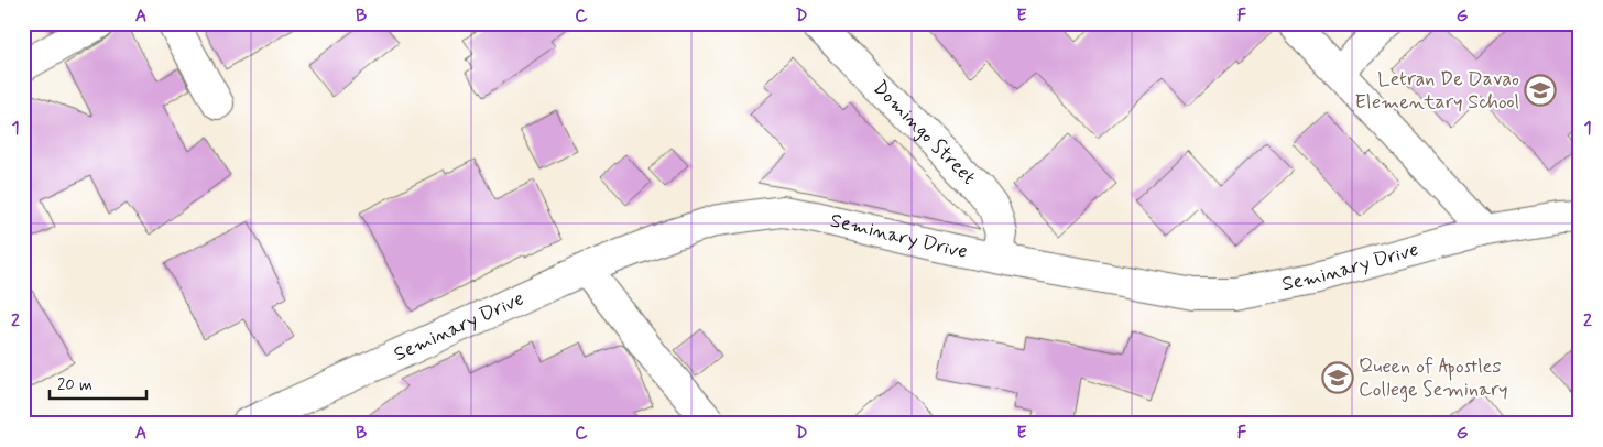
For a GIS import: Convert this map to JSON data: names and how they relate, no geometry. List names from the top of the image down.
{
  "streets": {
    "street": ["Domingo Street", "Seminary Drive"]
  },
  "crossings": [
    ["Domingo Street", "Seminary Drive"]
  ],
  "places": {
    "school or university": ["Letran De Davao Elementary School", "Queen of Apostles College Seminary"]
  },
  "scale_bar": "20 m",
  "grid": {
    "columns": [
      "A",
      "B",
      "C",
      "D",
      "E",
      "F",
      "G"
    ],
    "rows": ["1", "2"]
  }
}
